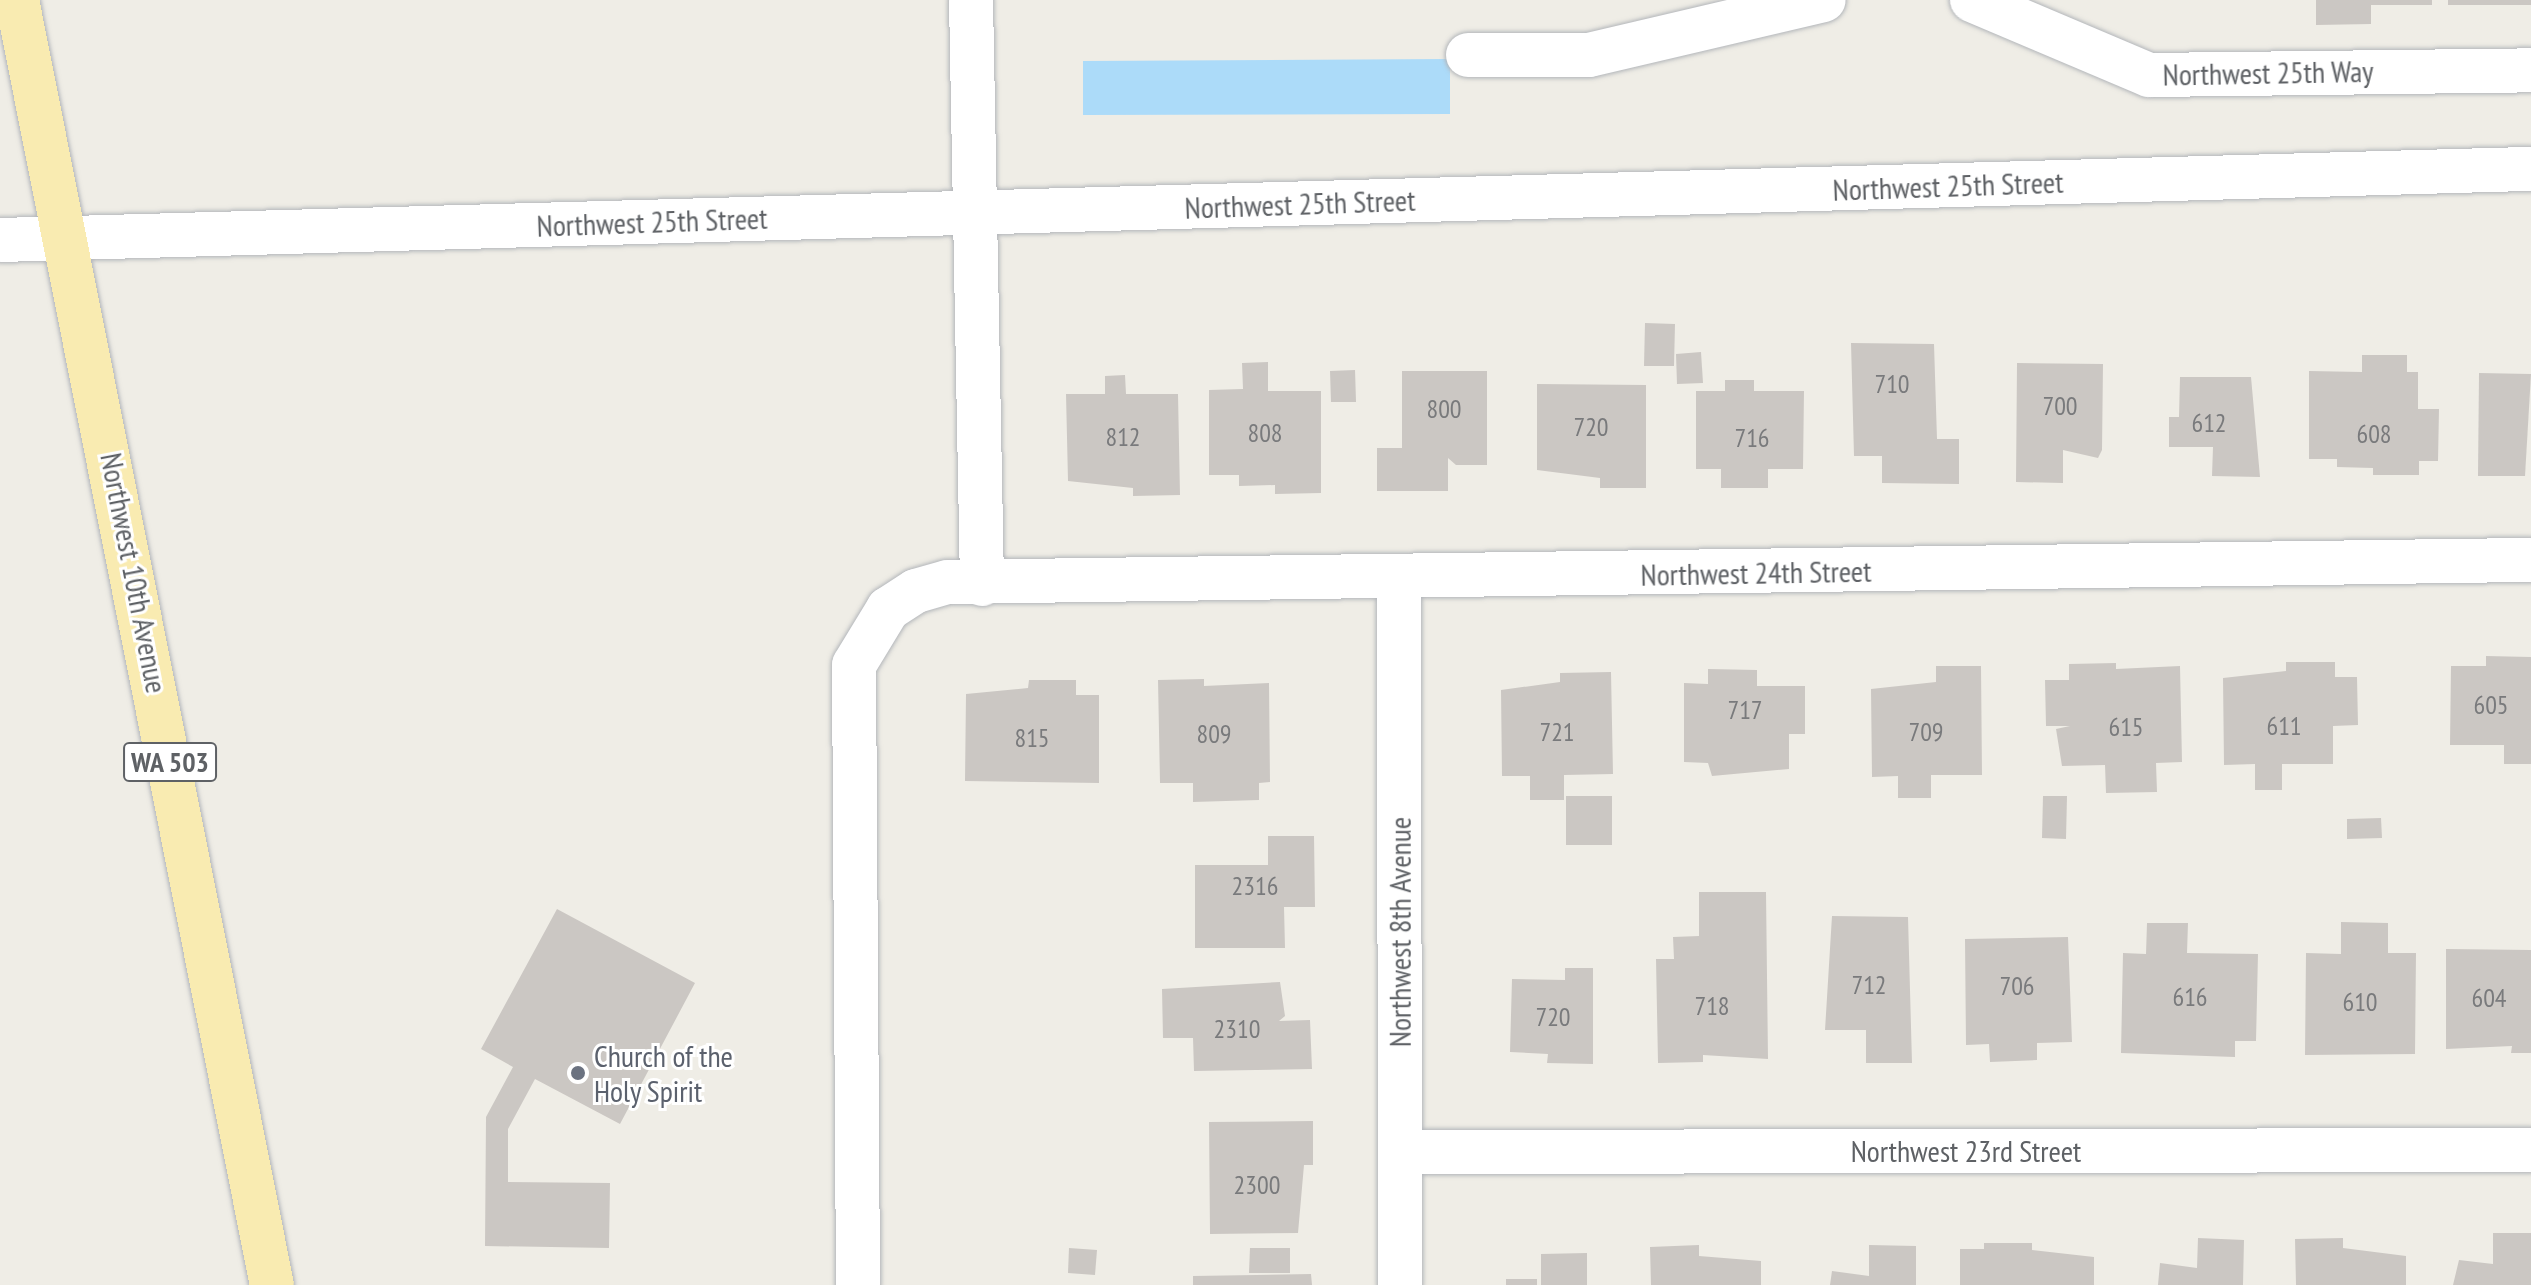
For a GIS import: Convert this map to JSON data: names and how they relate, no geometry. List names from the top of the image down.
{
  "streets": {
    "main road": ["Northwest 10th Avenue", "WA 503"],
    "street": [
      "Northwest 25th Way",
      "Northwest 25th Street",
      "Northwest 24th Street",
      "Northwest 8th Avenue",
      "Northwest 23rd Street"
    ]
  },
  "crossings": [
    ["Northwest 25th Street", "Northwest 10th Avenue"],
    ["Northwest 25th Street", "WA 503"],
    ["Northwest 10th Avenue", "WA 503"],
    ["Northwest 24th Street", "Northwest 8th Avenue"],
    ["Northwest 8th Avenue", "Northwest 23rd Street"]
  ],
  "places": ["Church of the Holy Spirit"],
  "house_numbers": [
    "710",
    "700",
    "800",
    "612",
    "720",
    "808",
    "608",
    "812",
    "716",
    "605",
    "717",
    "611",
    "615",
    "721",
    "709",
    "809",
    "815",
    "2316",
    "712",
    "706",
    "616",
    "604",
    "610",
    "718",
    "720",
    "2310",
    "2300"
  ]
}
